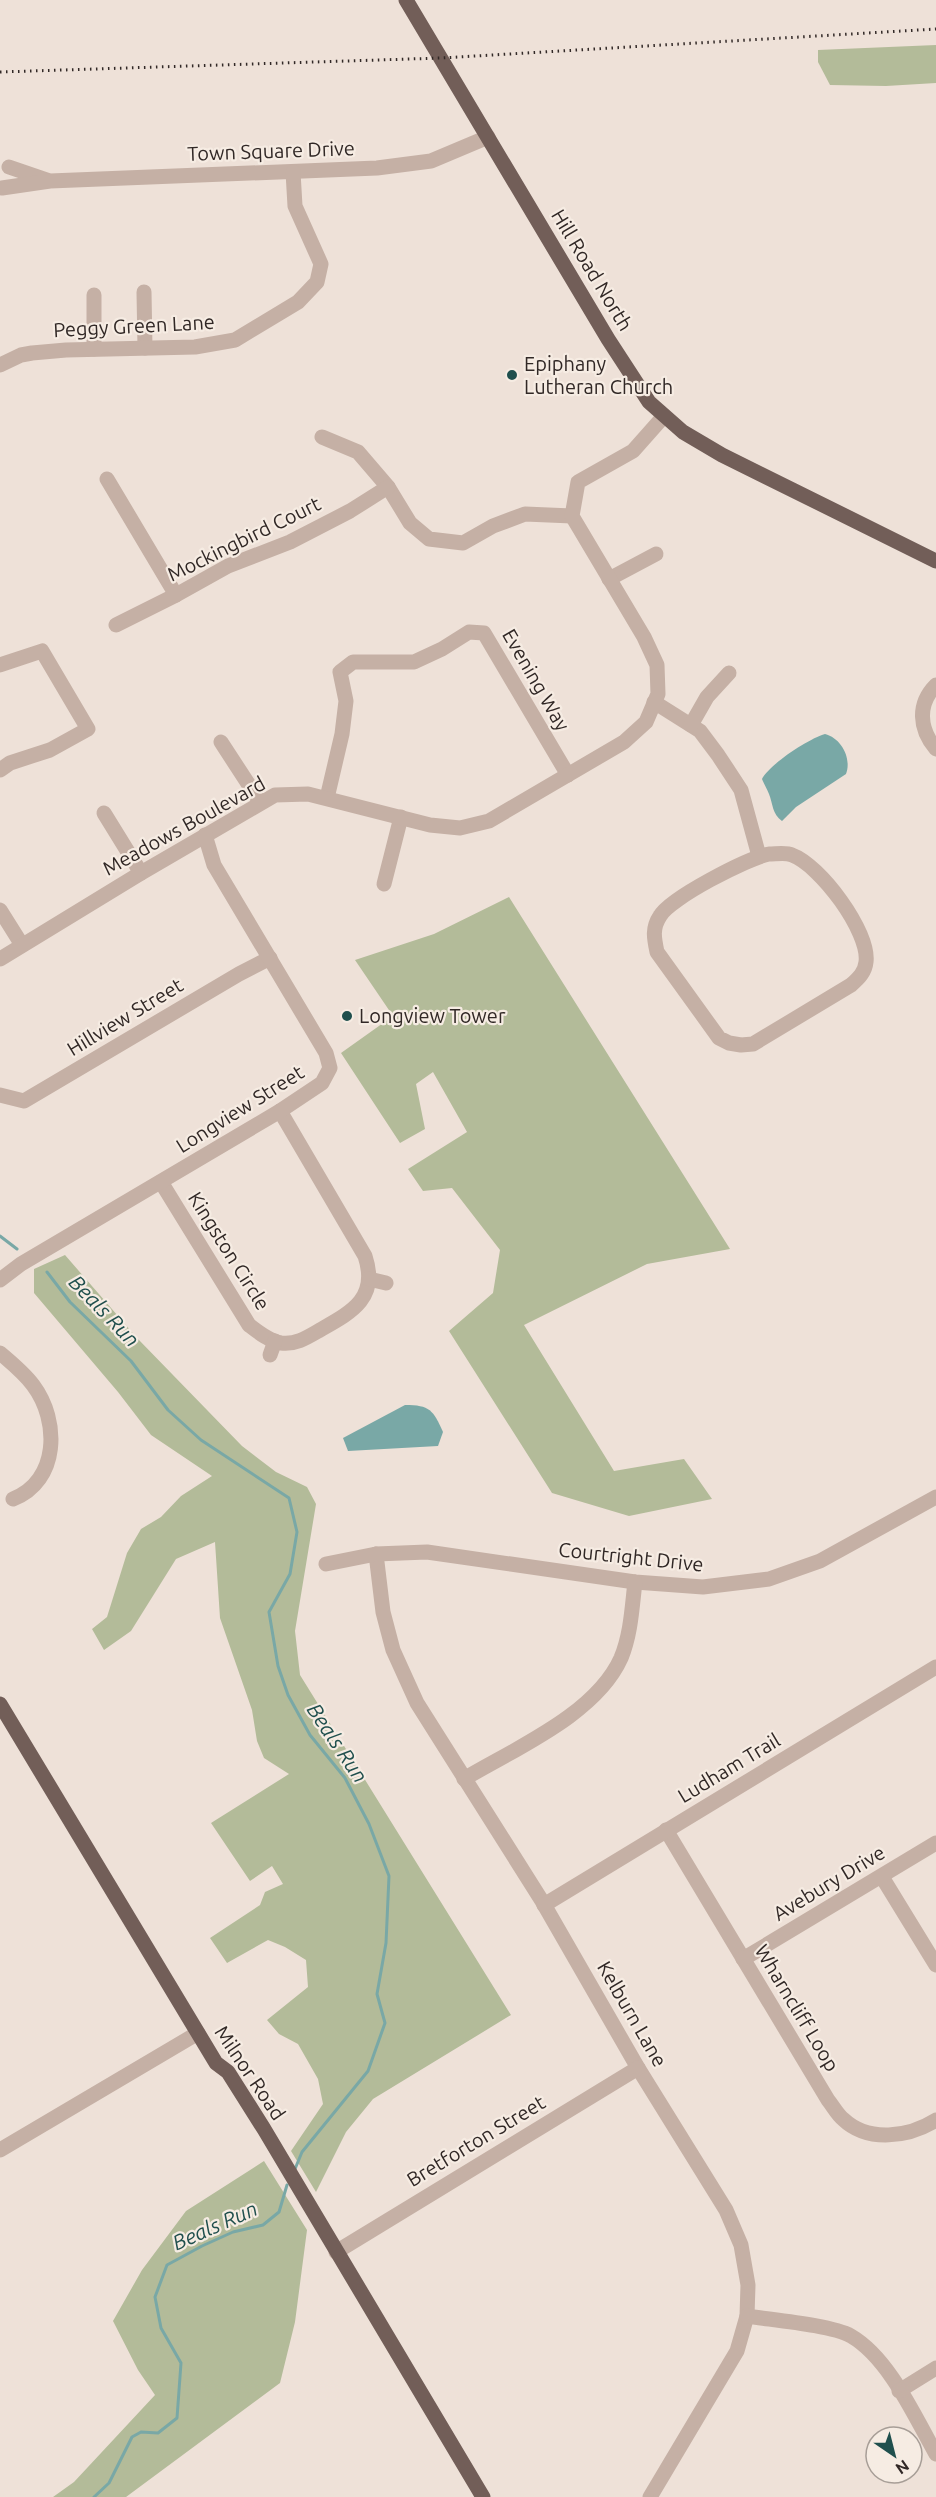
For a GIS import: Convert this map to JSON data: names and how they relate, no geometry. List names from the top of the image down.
{
  "streets": {
    "main road": ["Hill Road North", "Milnor Road"],
    "street": [
      "Town Square Drive",
      "Peggy Green Lane",
      "Mockingbird Court",
      "Evening Way",
      "Meadows Boulevard",
      "Hillview Street",
      "Longview Street",
      "Kingston Circle",
      "Courtright Drive",
      "Ludham Trail",
      "Avebury Drive",
      "Wharncliff Loop",
      "Kelburn Lane",
      "Bretforton Street"
    ]
  },
  "crossings": [
    ["Town Square Drive", "Hill Road North"],
    ["Town Square Drive", "Peggy Green Lane"],
    ["Evening Way", "Meadows Boulevard"],
    ["Meadows Boulevard", "Longview Street"],
    ["Hillview Street", "Longview Street"],
    ["Longview Street", "Kingston Circle"],
    ["Courtright Drive", "Kelburn Lane"],
    ["Ludham Trail", "Wharncliff Loop"],
    ["Ludham Trail", "Kelburn Lane"],
    ["Avebury Drive", "Wharncliff Loop"],
    ["Kelburn Lane", "Bretforton Street"],
    ["Milnor Road", "Bretforton Street"]
  ],
  "water": ["Beals Run"],
  "places": ["Epiphany Lutheran Church", "Longview Tower"],
  "north": "bottom right"
}
